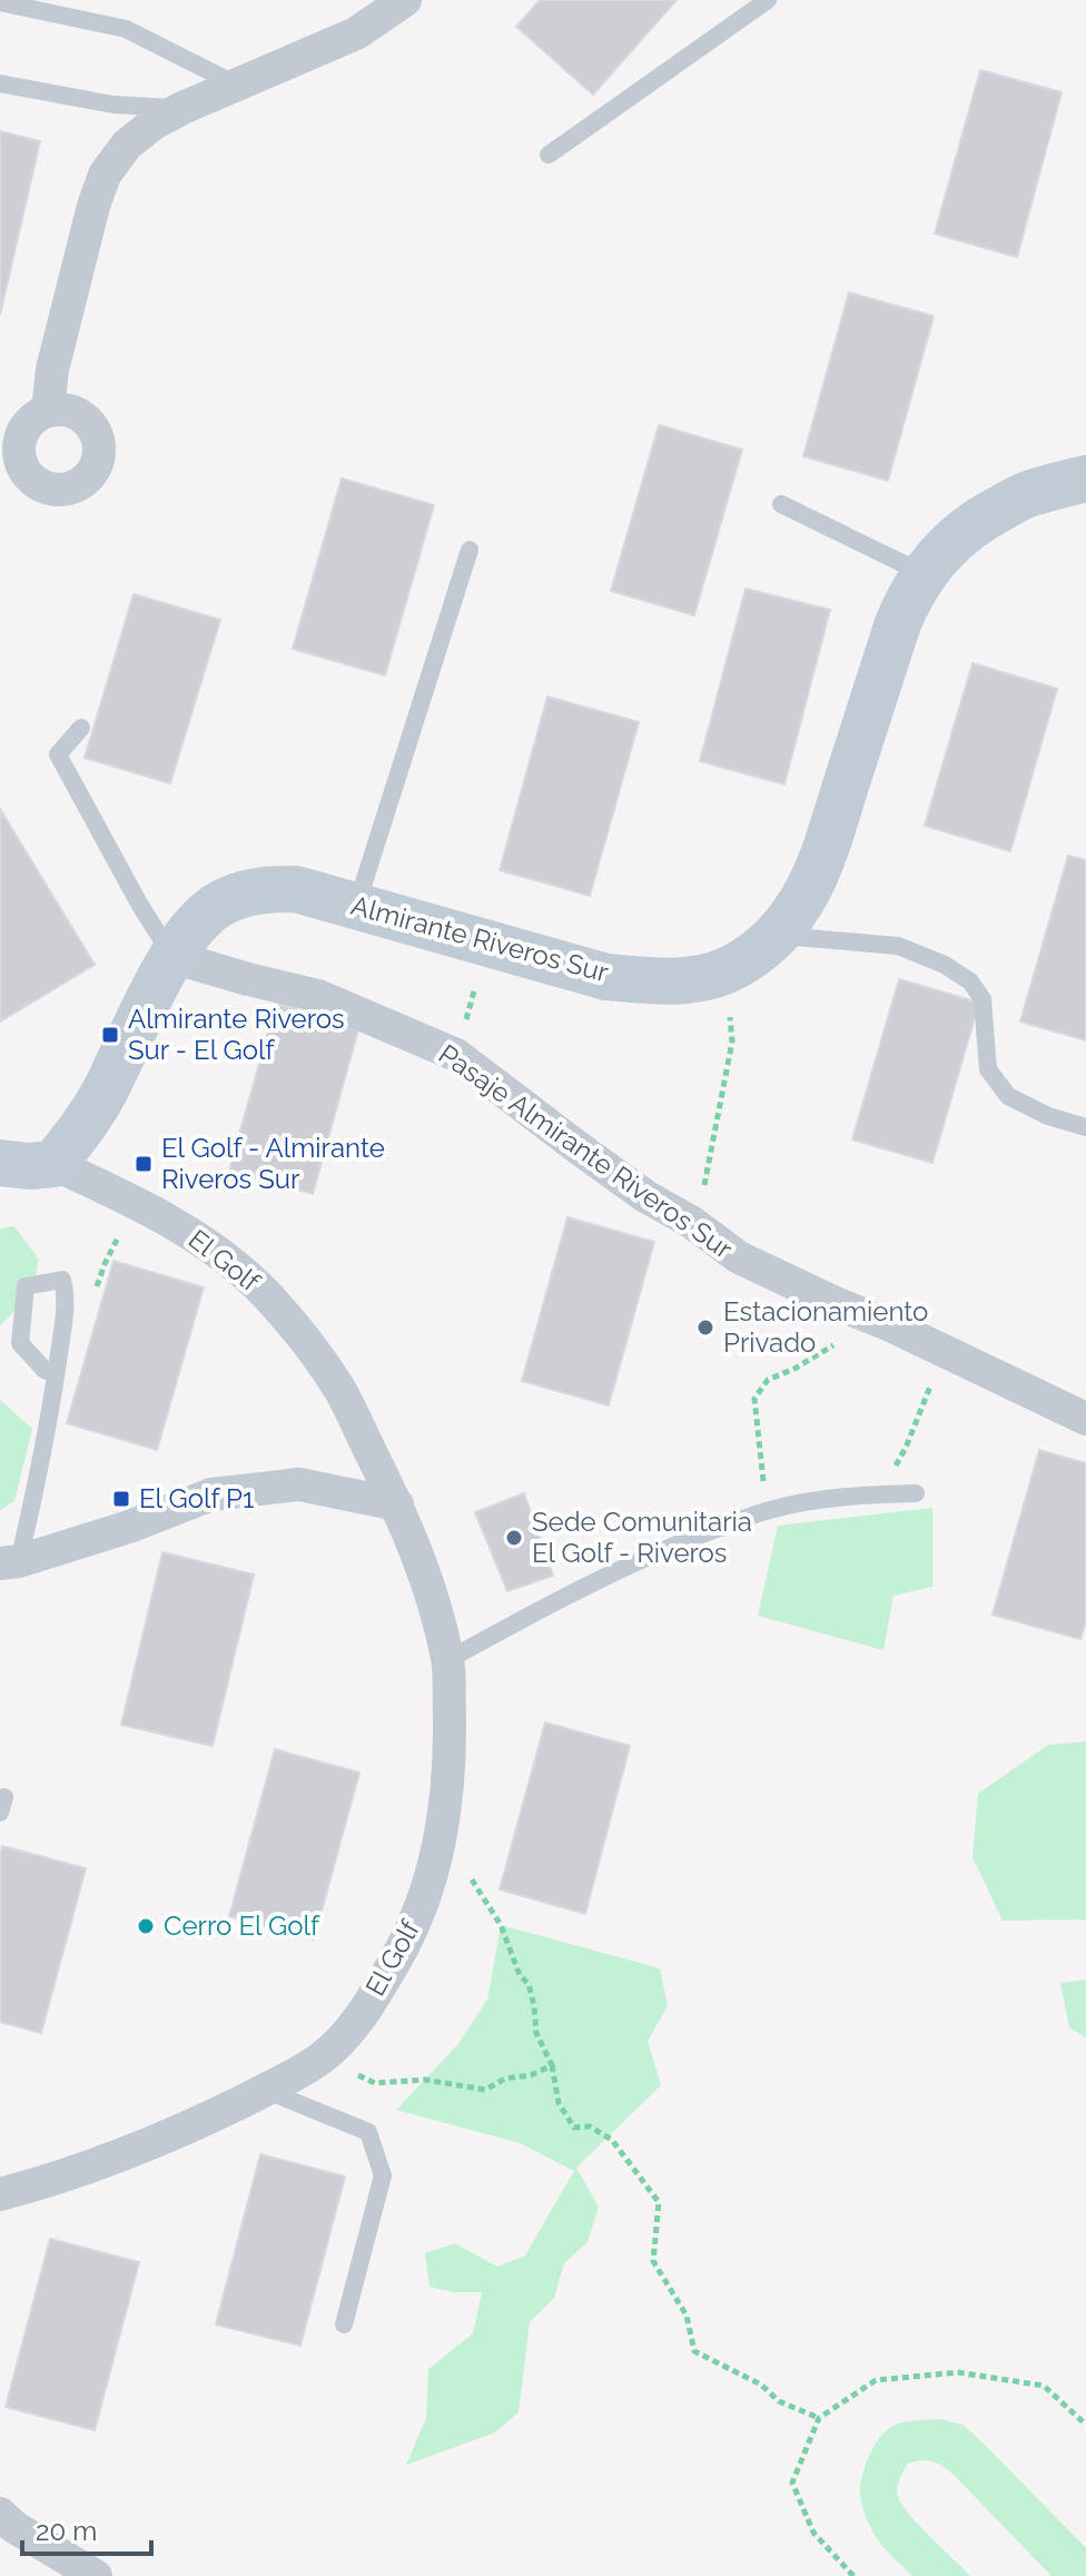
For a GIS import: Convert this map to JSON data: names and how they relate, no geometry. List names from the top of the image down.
{
  "streets": {
    "street": ["Almirante Riveros Sur", "Pasaje Almirante Riveros Sur", "El Golf"]
  },
  "crossings": [
    ["Almirante Riveros Sur", "Pasaje Almirante Riveros Sur"],
    ["Almirante Riveros Sur", "El Golf"]
  ],
  "places": {
    "transit": ["Almirante Riveros Sur - El Golf", "El Golf - Almirante Riveros Sur", "El Golf P1"],
    "other": ["Estacionamiento Privado", "Sede Comunitaria El Golf - Riveros", "Cerro El Golf"]
  },
  "scale_bar": "20 m"
}
